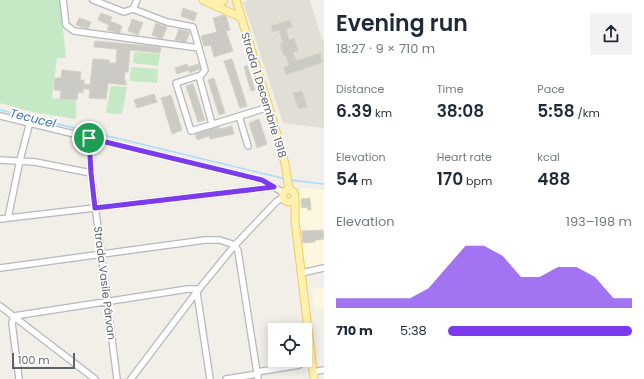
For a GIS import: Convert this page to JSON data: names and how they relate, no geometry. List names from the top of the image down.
{
  "streets": {
    "main road": ["Strada 1 Decembrie 1918"],
    "street": ["Strada Vasile Pârvan"]
  },
  "water": ["Tecucel"],
  "scale_bar": "100 m",
  "page": {
    "heading": ["Evening run", "18:27 · 9 × 710 m"],
    "stats": [
      ["Distance", "6.39 km"],
      ["Time", "38:08"],
      ["Pace", "5:58 /km"],
      ["Elevation", "54 m"],
      ["Heart rate", "170 bpm"],
      ["kcal", "488"]
    ],
    "chart": ["Elevation", "193–198 m"],
    "list": [
      {
        "name": "710 m",
        "note": "5:38"
      }
    ],
    "scale": "100 m"
  }
}
